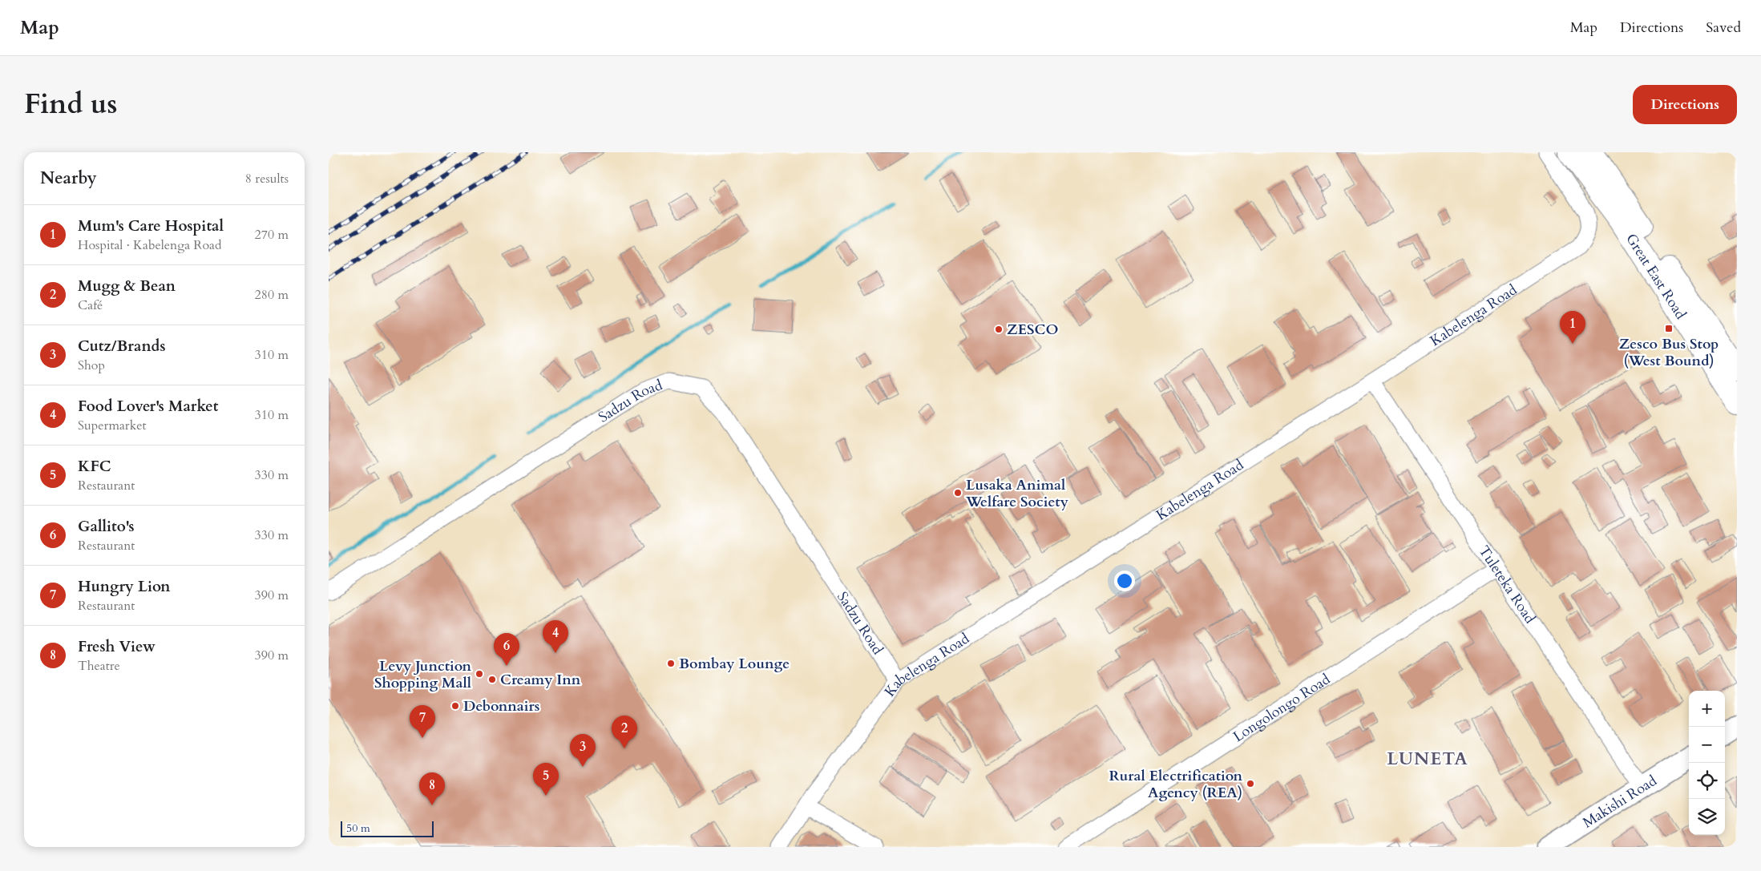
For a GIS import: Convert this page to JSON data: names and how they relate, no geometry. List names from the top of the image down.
{
  "streets": {
    "main road": ["Great East Road", "Makishi Road"],
    "street": [
      "Kabelenga Road",
      "Sadzu Road",
      "Tuleteka Road",
      "Longolongo Road"
    ]
  },
  "crossings": [
    ["Kabelenga Road", "Sadzu Road"],
    ["Kabelenga Road", "Tuleteka Road"],
    ["Tuleteka Road", "Longolongo Road"],
    ["Tuleteka Road", "Makishi Road"]
  ],
  "districts": ["LUNETA"],
  "places": {
    "transit": ["Zesco Bus Stop (West Bound)"],
    "other": [
      "ZESCO",
      "Lusaka Animal Welfare Society",
      "Bombay Lounge",
      "Levy Junction Shopping Mall",
      "Creamy Inn",
      "Debonnairs",
      "Rural Electrification Agency (REA)"
    ]
  },
  "scale_bar": "50 m",
  "page": {
    "header": "Map",
    "nav": ["Map", "Directions", "Saved"],
    "title": "Find us",
    "buttons": "Directions",
    "heading": ["Nearby", "8 results"],
    "list": [
      {
        "mark": "1",
        "name": "Mum's Care Hospital",
        "note": "Hospital · Kabelenga Road",
        "value": "270 m"
      },
      {
        "mark": "2",
        "name": "Mugg & Bean",
        "note": "Café",
        "value": "280 m"
      },
      {
        "mark": "3",
        "name": "Cutz/Brands",
        "note": "Shop",
        "value": "310 m"
      },
      {
        "mark": "4",
        "name": "Food Lover's Market",
        "note": "Supermarket",
        "value": "310 m"
      },
      {
        "mark": "5",
        "name": "KFC",
        "note": "Restaurant",
        "value": "330 m"
      },
      {
        "mark": "6",
        "name": "Gallito's",
        "note": "Restaurant",
        "value": "330 m"
      },
      {
        "mark": "7",
        "name": "Hungry Lion",
        "note": "Restaurant",
        "value": "390 m"
      },
      {
        "mark": "8",
        "name": "Fresh View",
        "note": "Theatre",
        "value": "390 m"
      }
    ],
    "pins": [
      "1",
      "4",
      "6",
      "7",
      "2",
      "3",
      "5",
      "8"
    ],
    "map_buttons": ["+", "−"],
    "scale": "50 m"
  }
}
